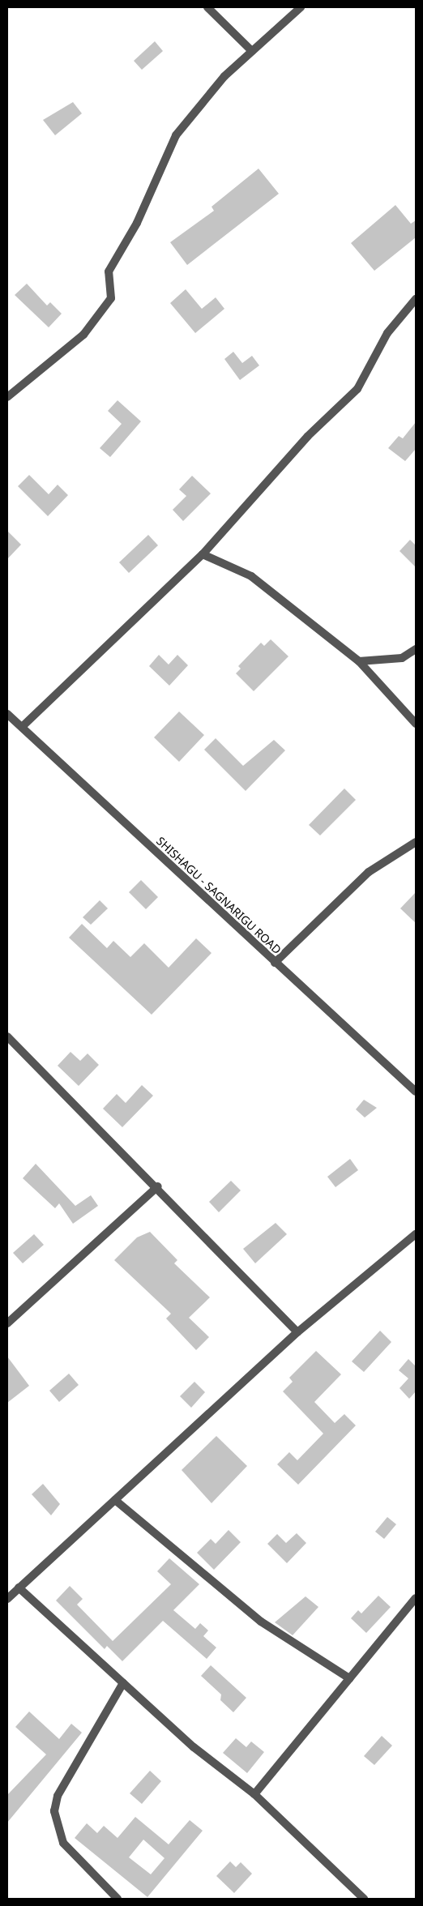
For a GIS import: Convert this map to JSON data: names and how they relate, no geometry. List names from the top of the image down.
{
  "streets": {
    "street": ["SHISHAGU - SAGNARIGU ROAD"]
  }
}
